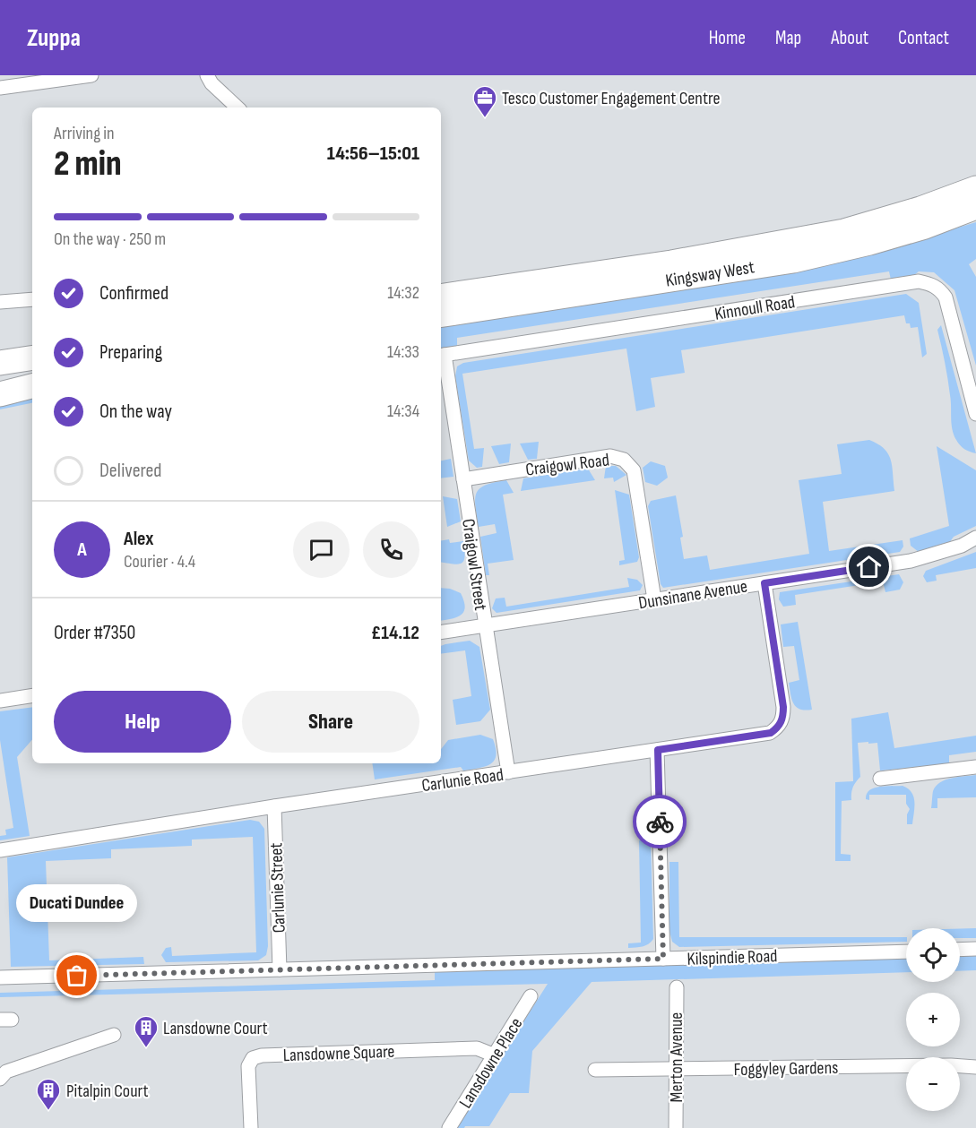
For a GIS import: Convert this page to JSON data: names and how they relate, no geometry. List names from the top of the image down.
{
  "streets": {
    "highway": ["Kingsway West"],
    "street": [
      "Kinnoull Road",
      "Craigowl Road",
      "Craigowl Street",
      "Dunsinane Avenue",
      "Carlunie Road",
      "Carlunie Street",
      "Kilspindie Road",
      "Lansdowne Square",
      "Merton Avenue",
      "Lansdowne Place",
      "Foggyley Gardens"
    ]
  },
  "crossings": [
    ["Kinnoull Road", "Craigowl Street"],
    ["Craigowl Road", "Craigowl Street"],
    ["Craigowl Road", "Dunsinane Avenue"],
    ["Craigowl Street", "Dunsinane Avenue"],
    ["Craigowl Street", "Carlunie Road"],
    ["Dunsinane Avenue", "Carlunie Road"],
    ["Carlunie Road", "Carlunie Street"],
    ["Carlunie Street", "Kilspindie Road"],
    ["Lansdowne Square", "Lansdowne Place"],
    ["Merton Avenue", "Foggyley Gardens"]
  ],
  "places": {
    "office": ["Tesco Customer Engagement Centre"],
    "other": ["Ducati Dundee"],
    "building": ["Lansdowne Court", "Pitalpin Court"]
  },
  "page": {
    "header": "Zuppa",
    "nav": [
      "Home",
      "Map",
      "About",
      "Contact"
    ],
    "heading": ["2 min", "Arriving in", "14:56–15:01"],
    "panel": [
      "Alex",
      "Courier · 4.4",
      "Order #7350",
      "£14.12"
    ],
    "bar": "On the way · 250 m",
    "list": [
      ["Confirmed", "14:32"],
      ["Preparing", "14:33"],
      ["On the way", "14:34"],
      "Delivered"
    ],
    "round": "A",
    "buttons": ["Help", "Share"],
    "bubble": "Ducati Dundee",
    "map_buttons": ["+", "−"]
  }
}
